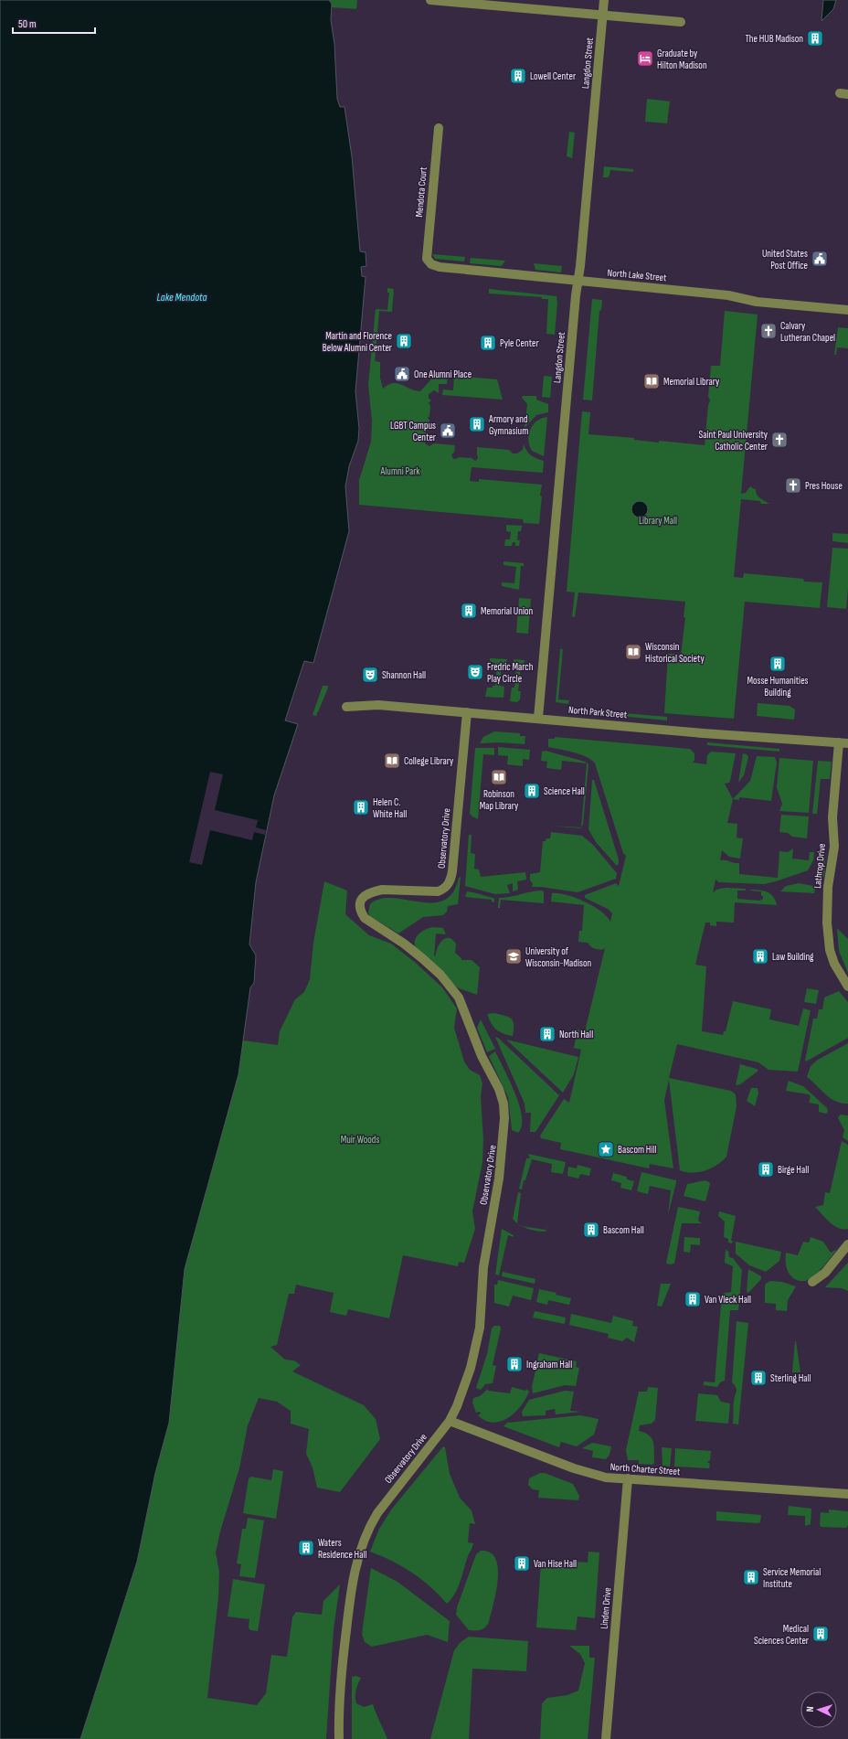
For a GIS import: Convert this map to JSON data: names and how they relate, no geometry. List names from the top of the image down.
{
  "streets": {
    "street": [
      "Langdon Street",
      "Mendota Court",
      "North Lake Street",
      "North Park Street",
      "Observatory Drive",
      "Lathrop Drive",
      "North Charter Street",
      "Linden Drive"
    ]
  },
  "crossings": [
    ["Langdon Street", "North Lake Street"],
    ["Langdon Street", "North Park Street"],
    ["Mendota Court", "North Lake Street"],
    ["North Park Street", "Observatory Drive"],
    ["North Park Street", "Lathrop Drive"],
    ["Observatory Drive", "North Charter Street"],
    ["North Charter Street", "Linden Drive"]
  ],
  "water": ["Lake Mendota"],
  "parks": ["Alumni Park", "Library Mall", "Muir Woods"],
  "places": {
    "building": [
      "The HUB Madison",
      "Lowell Center",
      "Martin and Florence Below Alumni Center",
      "Pyle Center",
      "Armory and Gymnasium",
      "Memorial Union",
      "Mosse Humanities Building",
      "Science Hall",
      "Helen C. White Hall",
      "Law Building",
      "North Hall",
      "Birge Hall",
      "Bascom Hall",
      "Van Vleck Hall",
      "Ingraham Hall",
      "Sterling Hall",
      "Waters Residence Hall",
      "Van Hise Hall",
      "Service Memorial Institute",
      "Medical Sciences Center"
    ],
    "hotel": ["Graduate by Hilton Madison"],
    "public building": ["United States Post Office", "One Alumni Place", "LGBT Campus Center"],
    "church": ["Calvary Lutheran Chapel", "Saint Paul University Catholic Center", "Pres House"],
    "library": [
      "Memorial Library",
      "Wisconsin Historical Society",
      "College Library",
      "Robinson Map Library"
    ],
    "theatre": ["Fredric March Play Circle", "Shannon Hall"],
    "school or university": ["University of Wisconsin-Madison"],
    "place": ["Bascom Hill"]
  },
  "scale_bar": "50 m",
  "north": "left"
}
